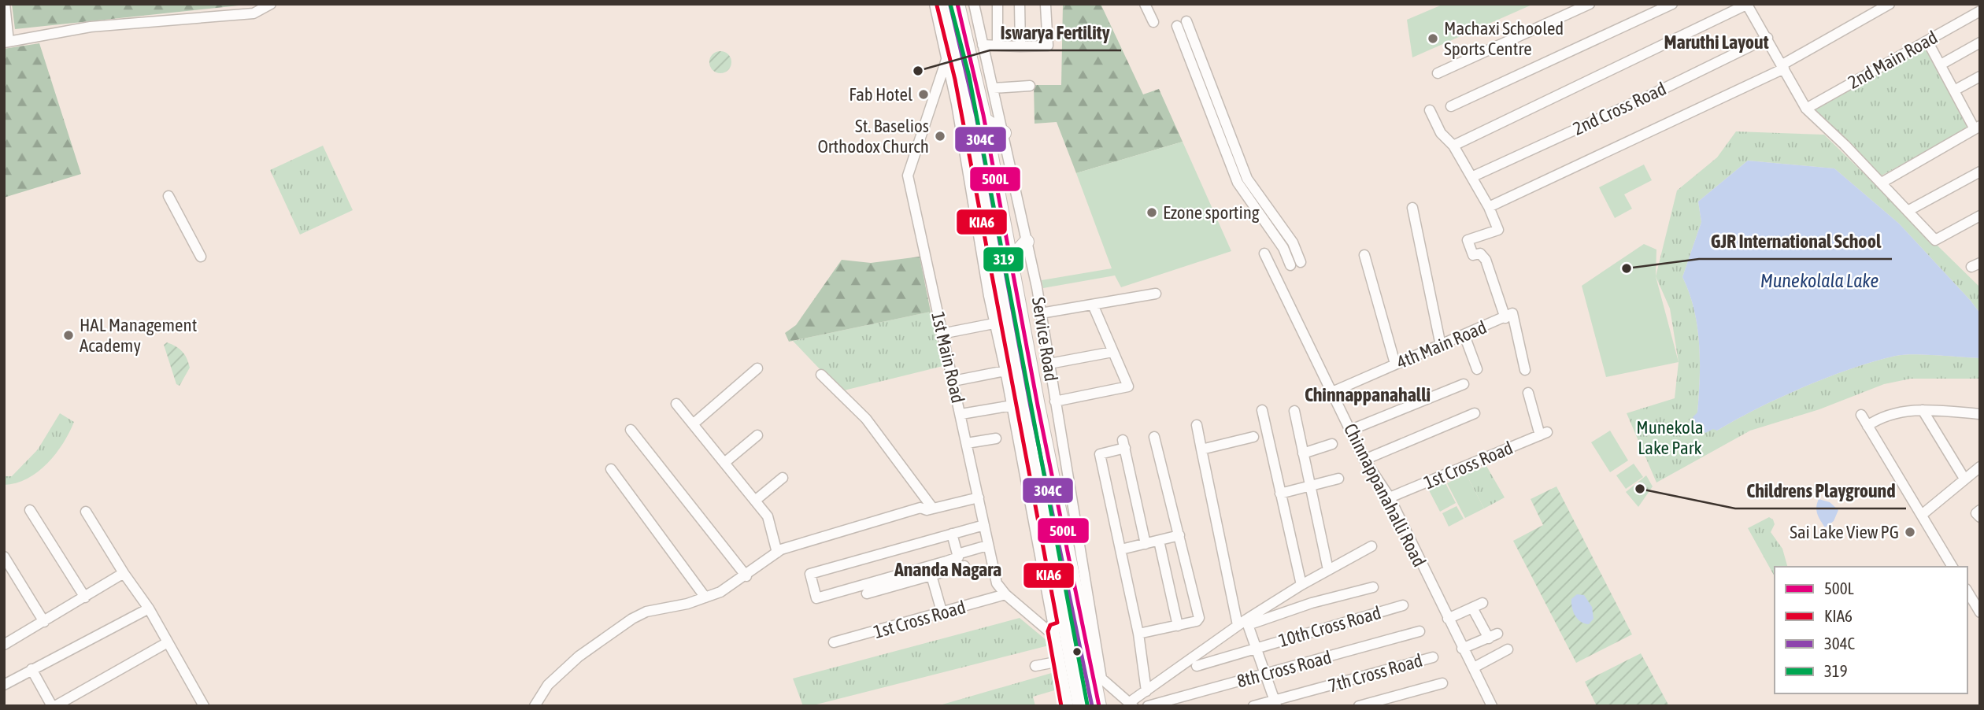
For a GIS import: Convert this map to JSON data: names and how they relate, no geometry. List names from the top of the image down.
{
  "streets": {
    "street": [
      "2nd Main Road",
      "2nd Cross Road",
      "Service Road",
      "4th Main Road",
      "1st Main Road",
      "1st Cross Road",
      "Chinnappanahalli Road",
      "10th Cross Road",
      "8th Cross Road",
      "7th Cross Road"
    ]
  },
  "crossings": [
    ["4th Main Road", "Chinnappanahalli Road"],
    ["1st Main Road", "1st Cross Road"],
    ["1st Cross Road", "Chinnappanahalli Road"]
  ],
  "districts": ["Maruthi Layout", "Chinnappanahalli", "Ananda Nagara"],
  "water": ["Munekolala Lake"],
  "parks": ["Munekola Lake Park"],
  "places": [
    "Machaxi Schooled Sports Centre",
    "Iswarya Fertility",
    "Fab Hotel",
    "St. Baselios Orthodox Church",
    "Ezone sporting",
    "GJR International School",
    "HAL Management Academy",
    "Childrens Playground",
    "Sai Lake View PG"
  ],
  "lines": [
    "transit line 500L",
    "transit line 319",
    "transit line KIA6",
    "transit line 304C"
  ],
  "legend": [
    "500L",
    "KIA6",
    "304C",
    "319"
  ]
}
